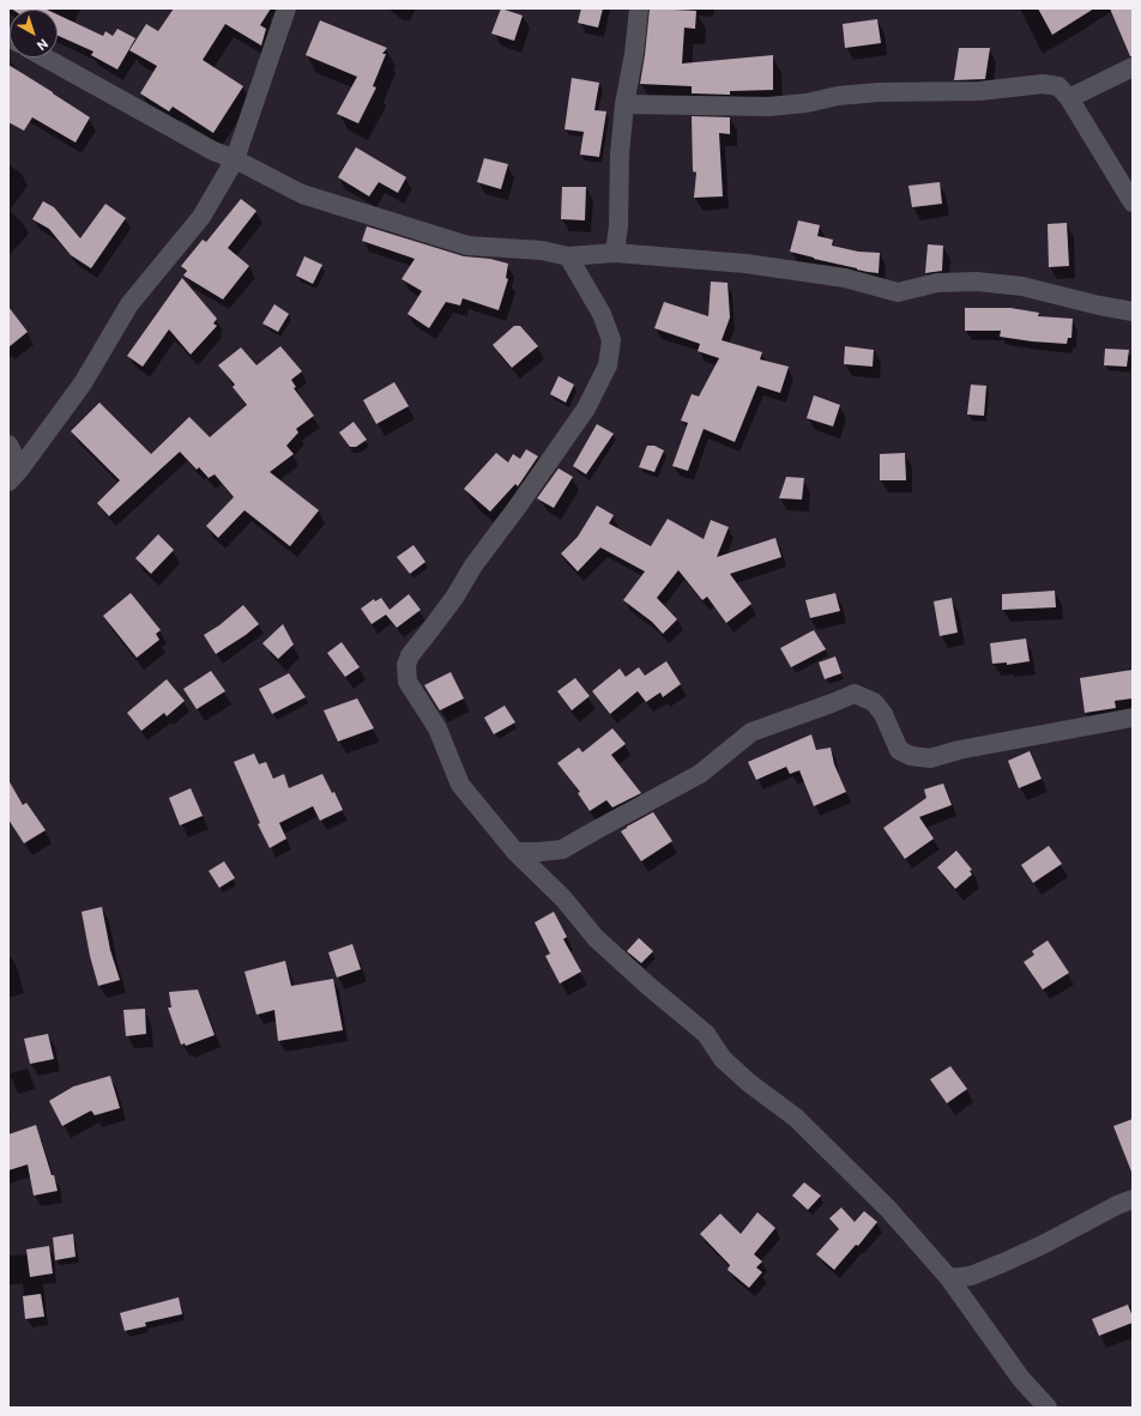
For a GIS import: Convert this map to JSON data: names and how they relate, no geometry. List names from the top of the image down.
{
  "north": "bottom right"
}
